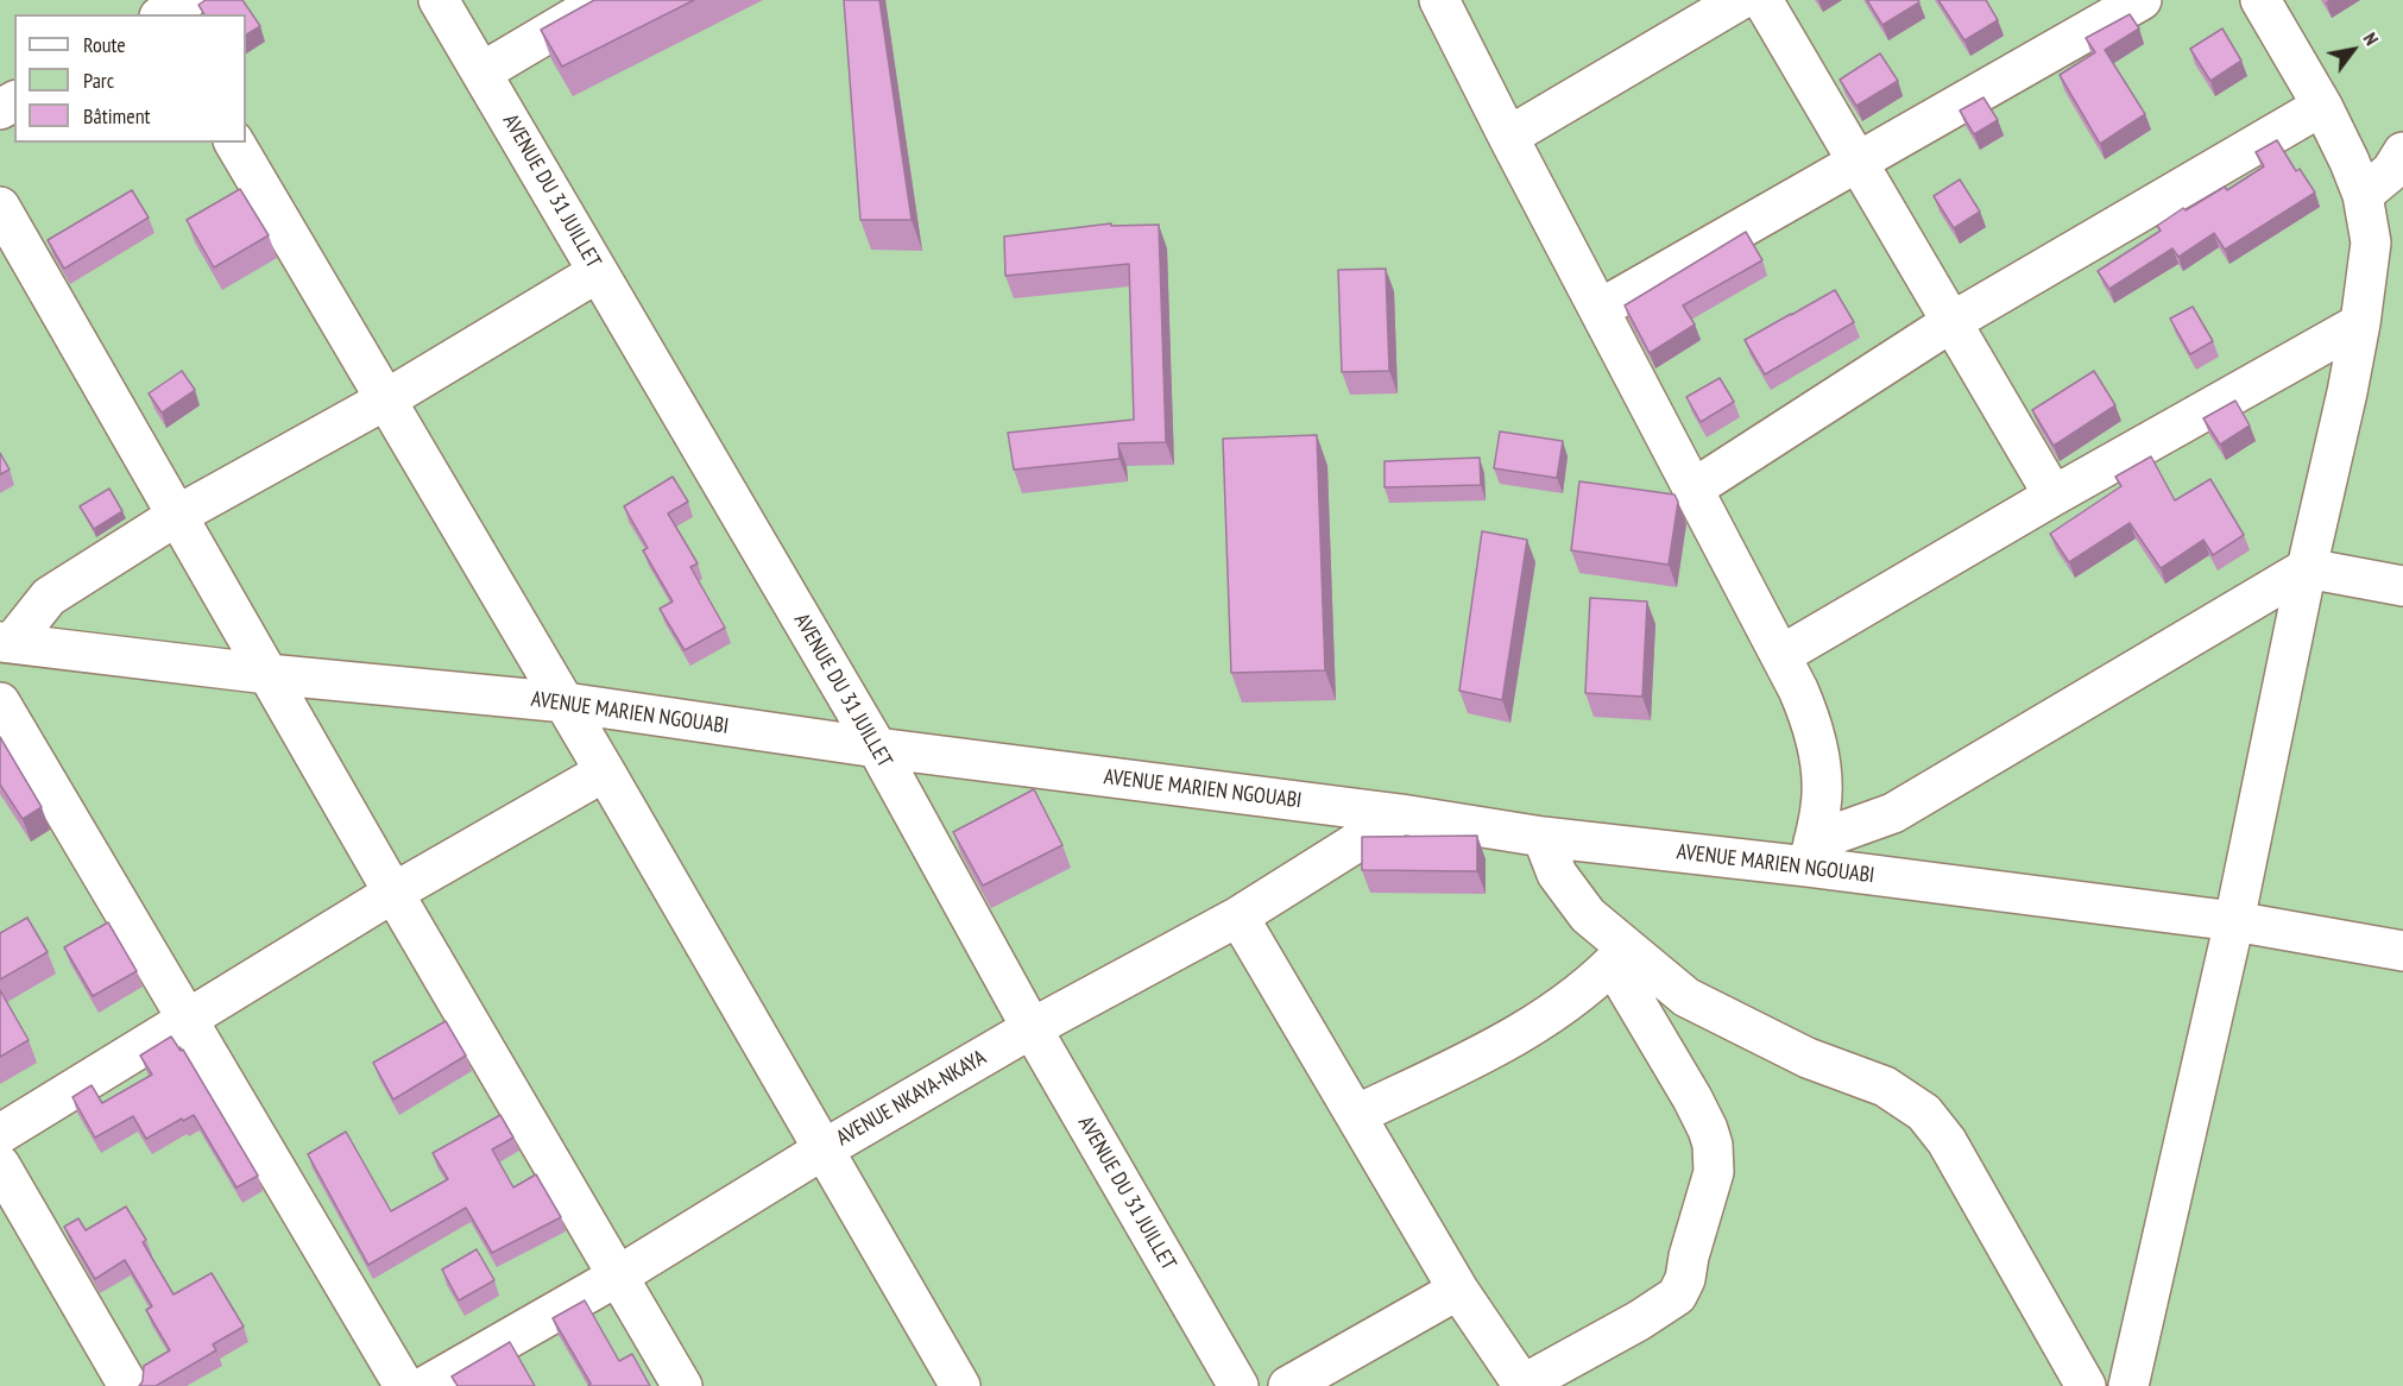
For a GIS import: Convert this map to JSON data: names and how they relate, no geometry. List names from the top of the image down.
{
  "streets": {
    "street": ["AVENUE DU 31 JUILLET", "AVENUE MARIEN NGOUABI", "AVENUE NKAYA-NKAYA"]
  },
  "crossings": [
    ["AVENUE DU 31 JUILLET", "AVENUE MARIEN NGOUABI"],
    ["AVENUE DU 31 JUILLET", "AVENUE NKAYA-NKAYA"],
    ["AVENUE MARIEN NGOUABI", "AVENUE NKAYA-NKAYA"]
  ],
  "legend": ["Route", "Parc", "Bâtiment"],
  "north": "top right"
}
